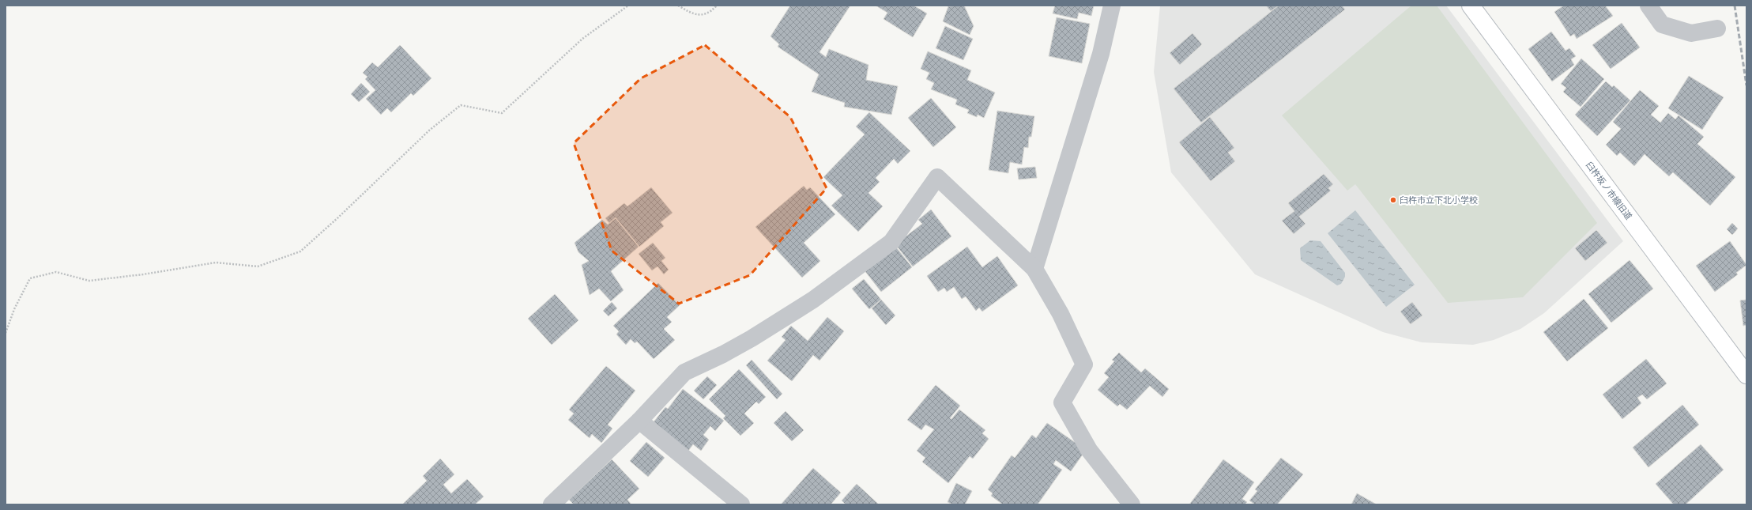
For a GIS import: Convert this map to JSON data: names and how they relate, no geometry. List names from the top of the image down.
{
  "streets": {
    "street": ["臼杵坂ノ市線旧道"]
  },
  "places": ["臼杵市立下北小学校"]
}
